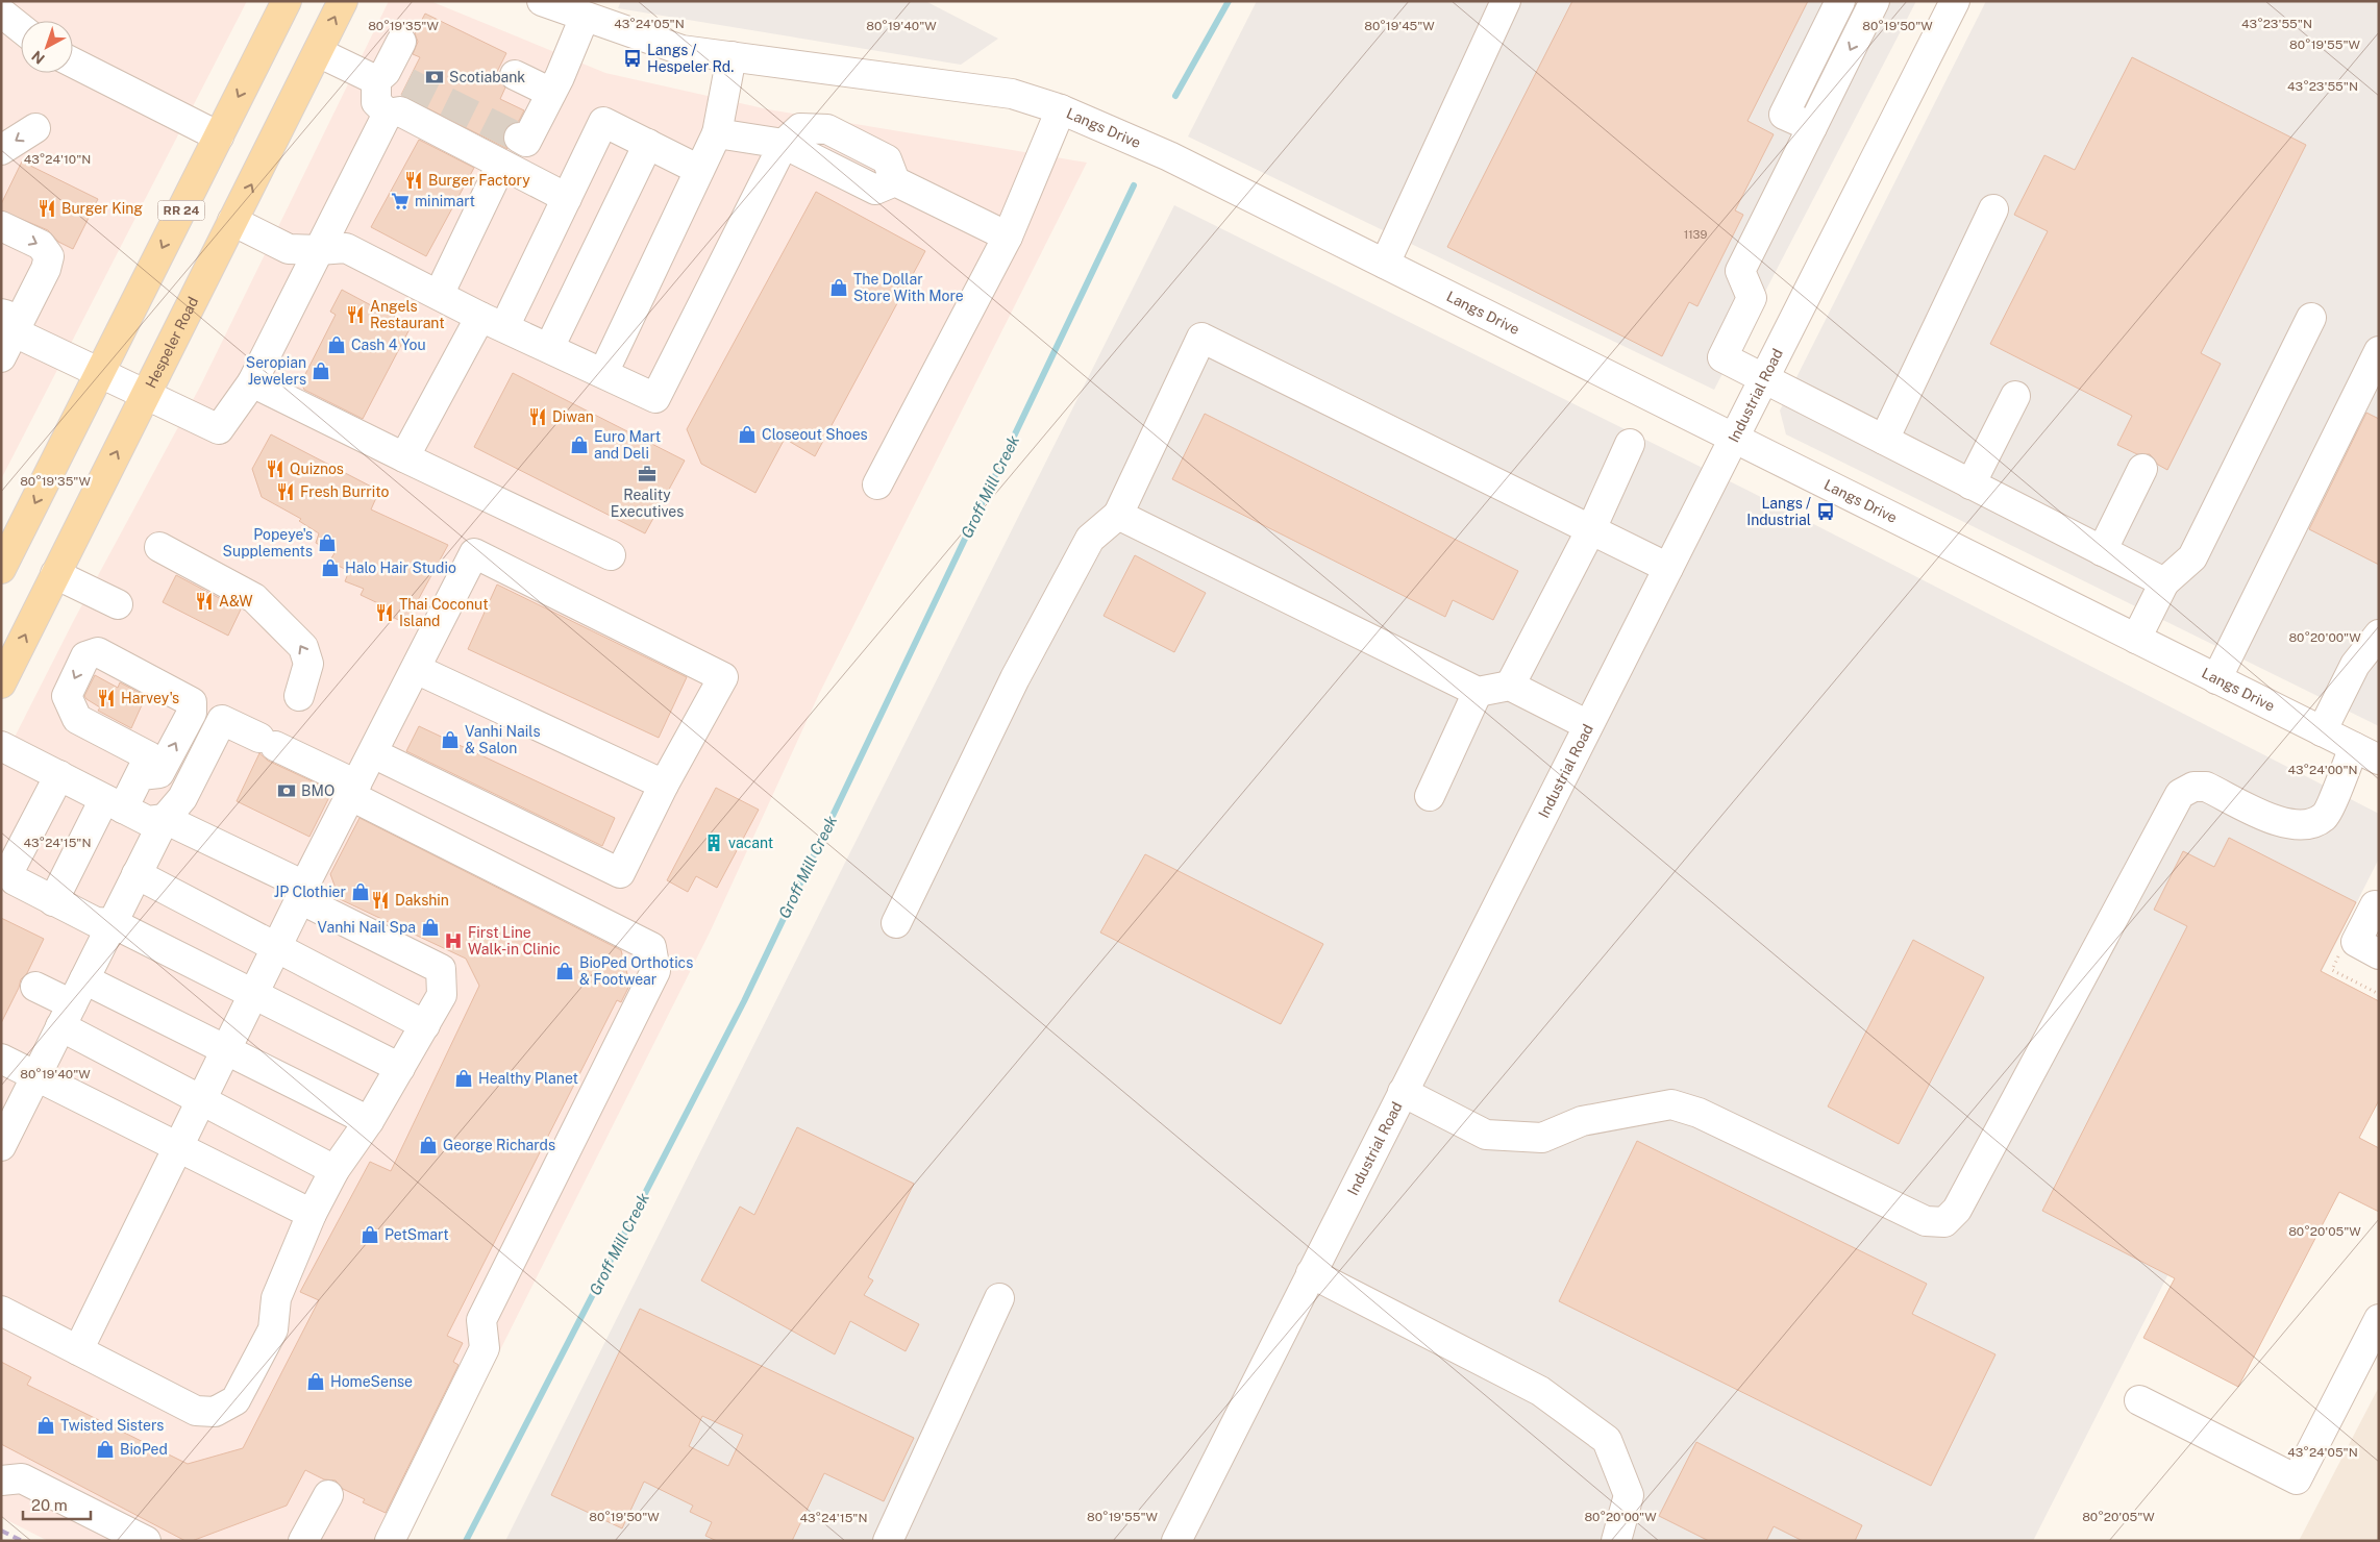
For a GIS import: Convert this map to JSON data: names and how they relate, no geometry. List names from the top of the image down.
{
  "streets": {
    "main road": ["RR 24", "Hespeler Road"],
    "street": ["Langs Drive", "Industrial Road"]
  },
  "crossings": [
    ["Langs Drive", "Industrial Road"]
  ],
  "water": ["Groff Mill Creek"],
  "places": {
    "bus stop": ["Langs / Hespeler Rd.", "Langs / Industrial"],
    "bank": ["Scotiabank", "BMO"],
    "restaurant": [
      "Burger Factory",
      "Burger King",
      "Angels Restaurant",
      "Diwan",
      "Quiznos",
      "Fresh Burrito",
      "A&W",
      "Thai Coconut Island",
      "Harvey's",
      "Dakshin"
    ],
    "supermarket": ["minimart"],
    "shop": [
      "The Dollar Store With More",
      "Cash 4 You",
      "Seropian Jewelers",
      "Closeout Shoes",
      "Euro Mart and Deli",
      "Popeye's Supplements",
      "Halo Hair Studio",
      "Vanhi Nails & Salon",
      "JP Clothier",
      "Vanhi Nail Spa",
      "BioPed Orthotics & Footwear",
      "Healthy Planet",
      "George Richards",
      "PetSmart",
      "HomeSense",
      "Twisted Sisters",
      "BioPed"
    ],
    "office": ["Reality Executives"],
    "building": ["vacant"],
    "hospital": ["First Line Walk-in Clinic"]
  },
  "house_numbers": ["1139"],
  "scale_bar": "20 m",
  "north": "bottom left",
  "coordinates": [
    "43°24'05\"N",
    "43°23'55\"N",
    "80°19'35\"W",
    "80°19'40\"W",
    "80°19'45\"W",
    "80°19'50\"W",
    "80°19'55\"W",
    "43°24'10\"N",
    "80°20'00\"W",
    "43°24'00\"N",
    "43°24'15\"N",
    "80°20'05\"W"
  ]
}
